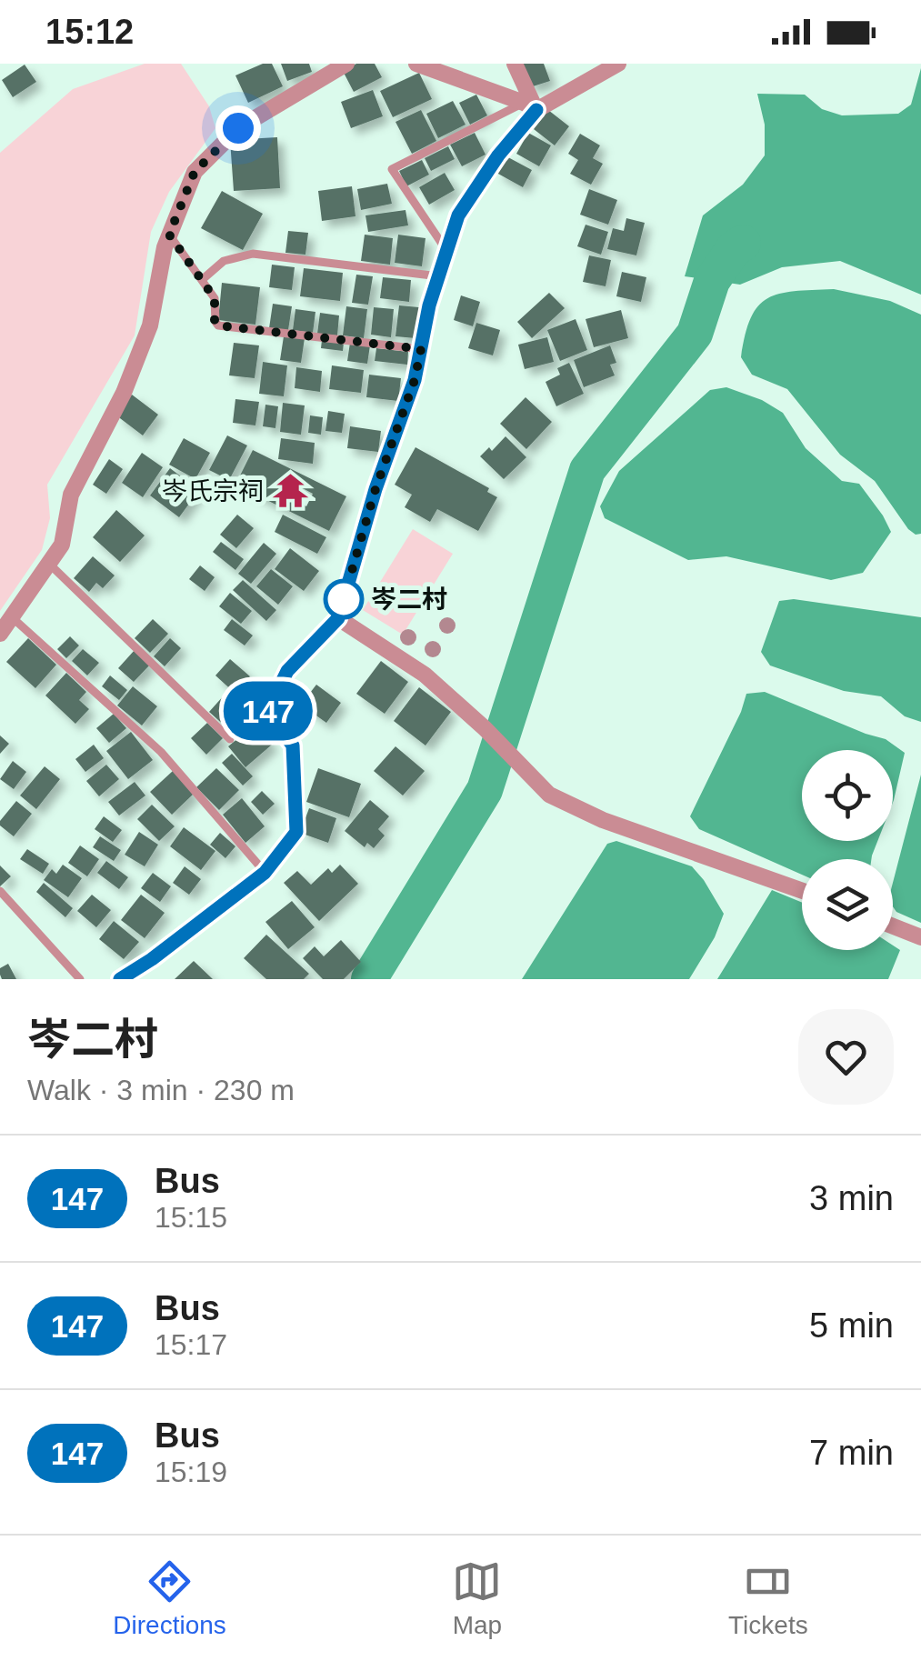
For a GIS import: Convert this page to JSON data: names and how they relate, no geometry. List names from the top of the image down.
{
  "places": {
    "temple": ["岑氏宗祠"],
    "other": ["岑二村"]
  },
  "lines": ["bus line 147"],
  "page": {
    "status": "15:12",
    "on_map": "147",
    "heading": ["岑二村", "Walk · 3 min · 230 m"],
    "list": [
      {
        "mark": "147",
        "name": "Bus",
        "note": "15:15",
        "value": "3 min"
      },
      {
        "mark": "147",
        "name": "Bus",
        "note": "15:17",
        "value": "5 min"
      },
      {
        "mark": "147",
        "name": "Bus",
        "note": "15:19",
        "value": "7 min"
      }
    ],
    "tabs": ["Directions", "Map", "Tickets"]
  }
}
